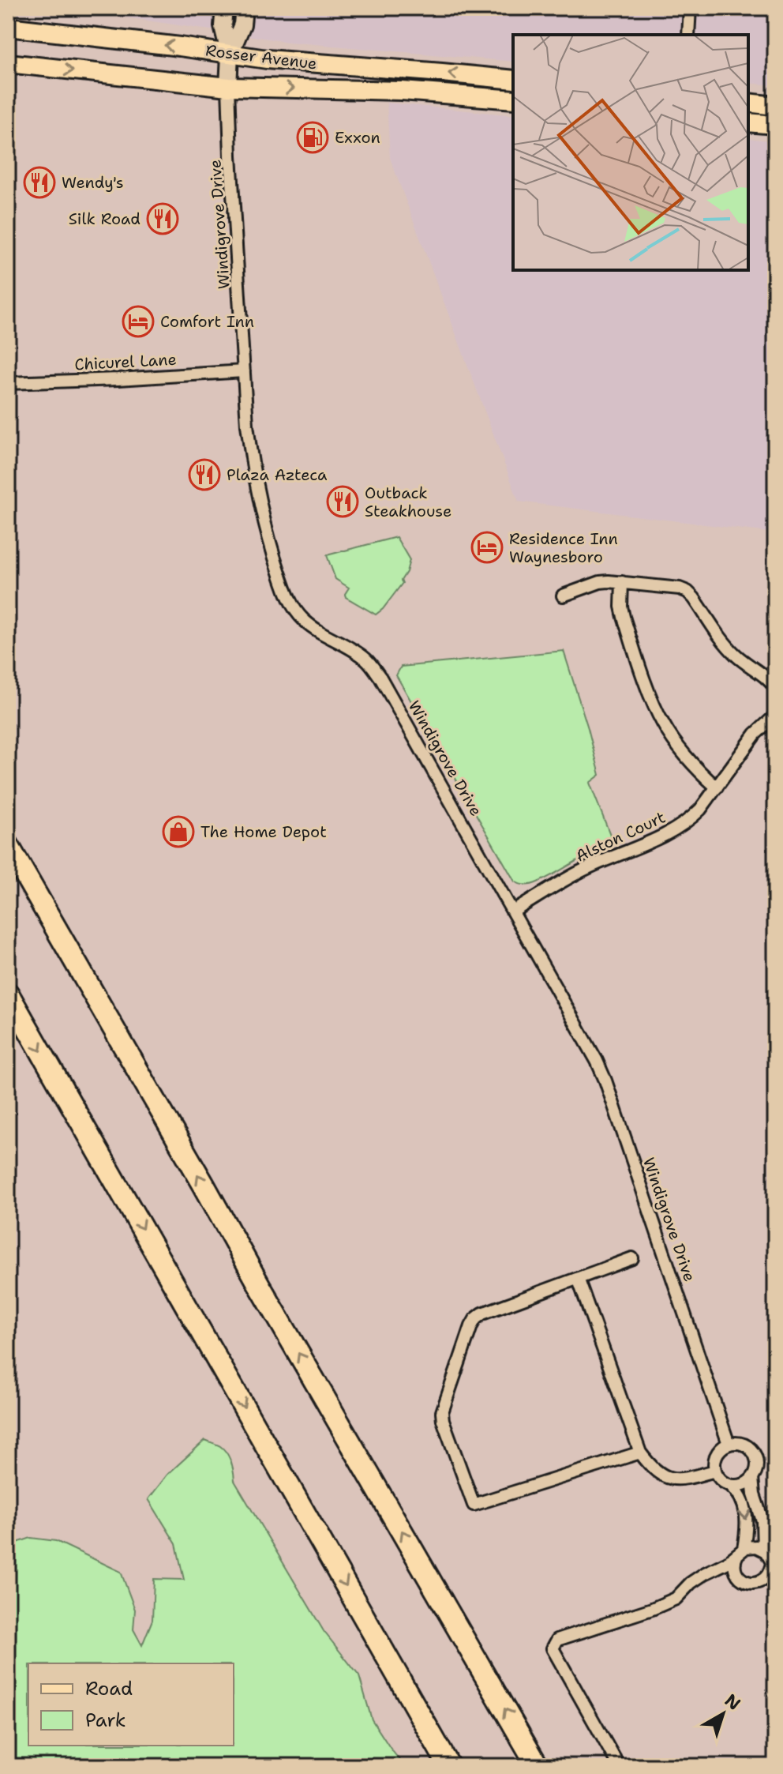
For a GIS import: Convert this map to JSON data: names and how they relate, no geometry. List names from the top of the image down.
{
  "streets": {
    "main road": ["Rosser Avenue"],
    "street": ["Windigrove Drive", "Chicurel Lane", "Alston Court"]
  },
  "crossings": [
    ["Rosser Avenue", "Windigrove Drive"],
    ["Windigrove Drive", "Chicurel Lane"],
    ["Windigrove Drive", "Alston Court"]
  ],
  "places": {
    "fuel station": ["Exxon"],
    "restaurant": [
      "Wendy's",
      "Silk Road",
      "Plaza Azteca",
      "Outback Steakhouse"
    ],
    "hotel": ["Comfort Inn", "Residence Inn Waynesboro"],
    "shop": ["The Home Depot"]
  },
  "legend": ["Road", "Park"],
  "north": "top right"
}
